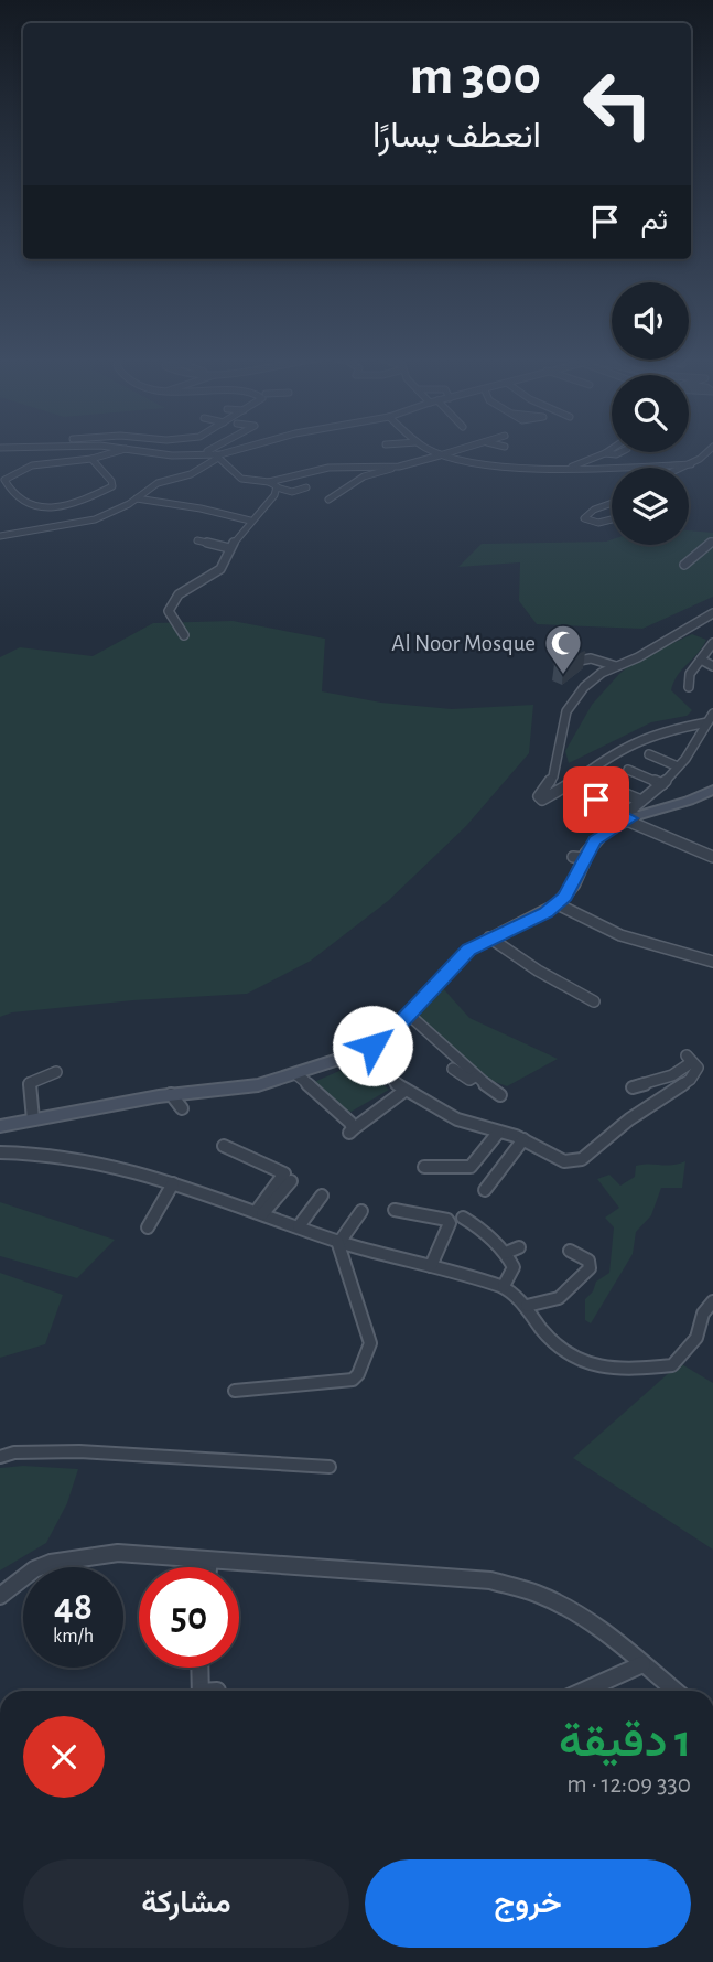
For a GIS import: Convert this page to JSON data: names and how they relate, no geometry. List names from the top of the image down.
{
  "places": {
    "mosque": ["Al Noor Mosque"]
  },
  "page": {
    "turn": ["300 m", "انعطف يسارًا"],
    "then": "ثم",
    "speed": "48 km/h",
    "limit": "50",
    "heading": ["1 دقيقة", "330 m · 12:09"],
    "buttons": ["خروج", "مشاركة"]
  }
}
